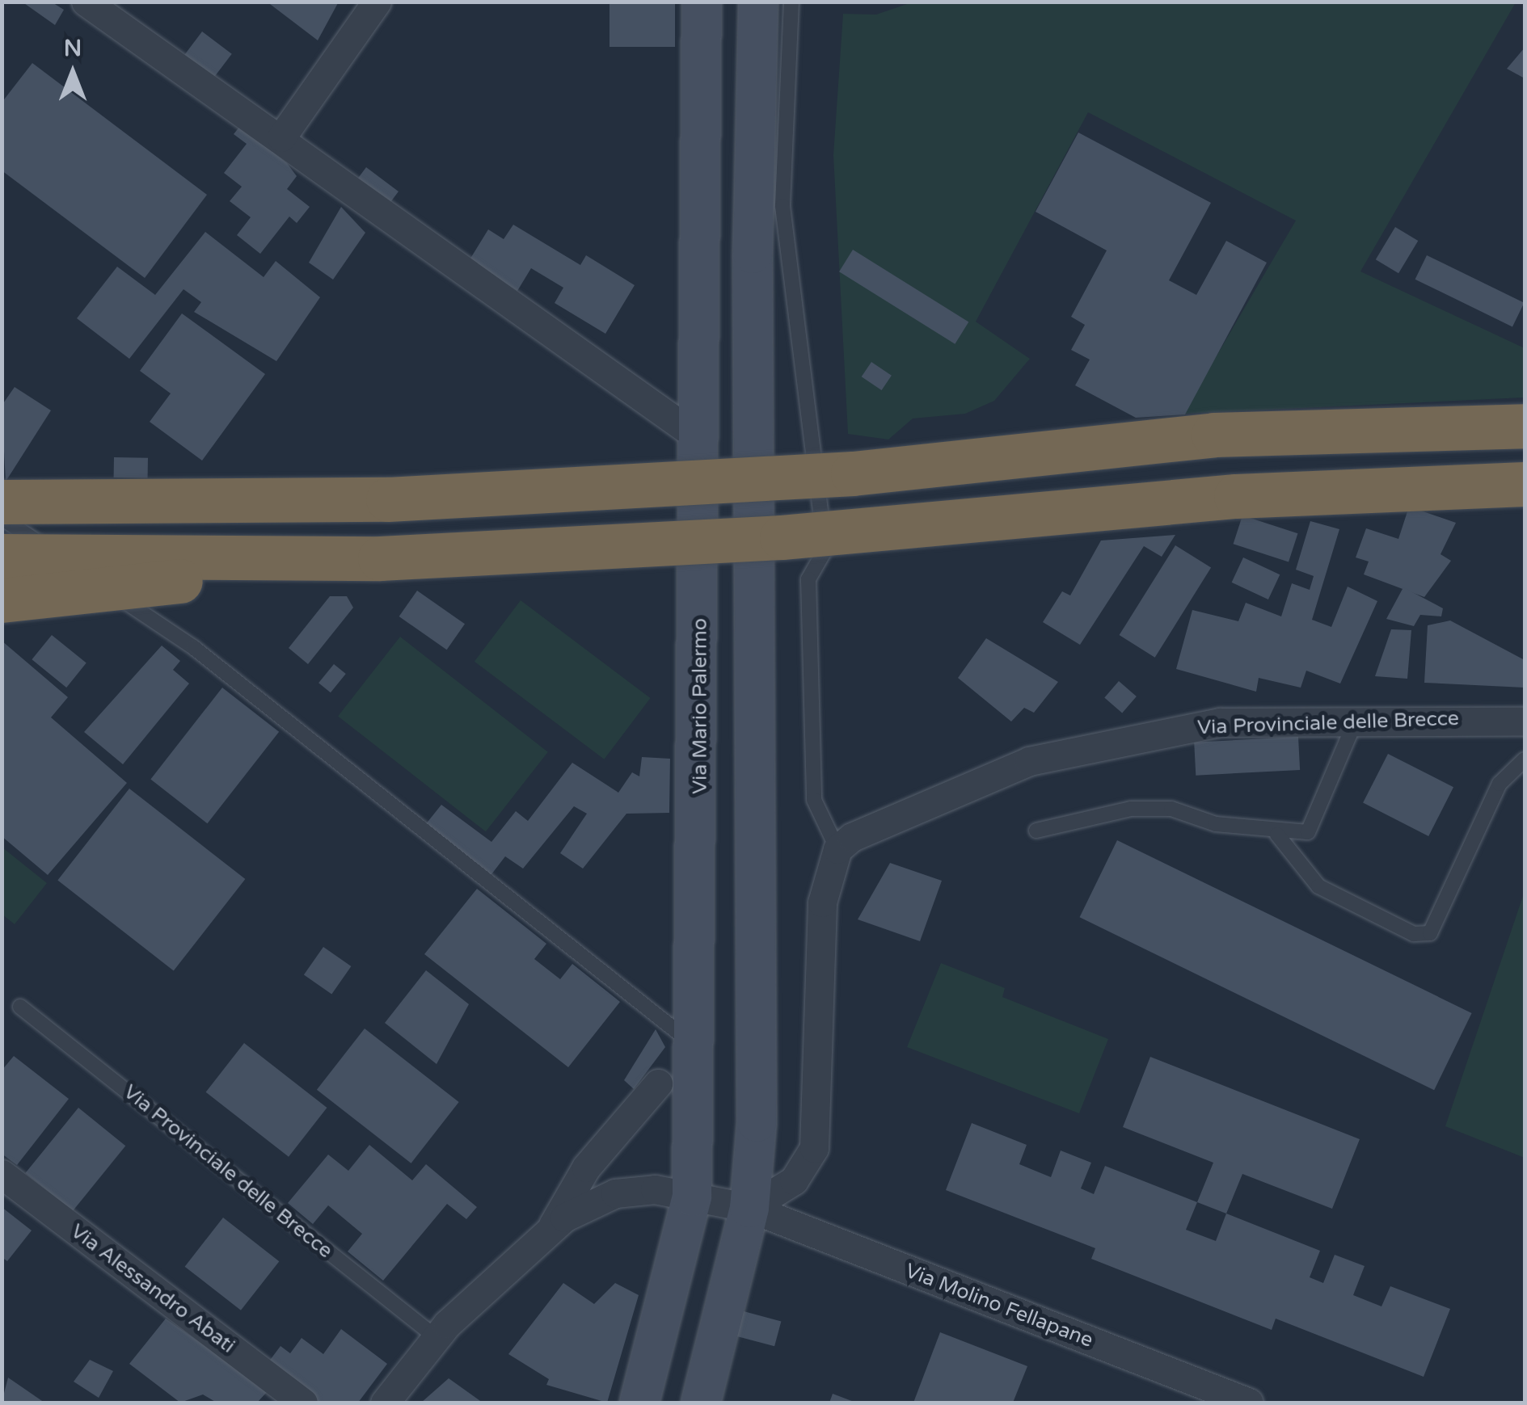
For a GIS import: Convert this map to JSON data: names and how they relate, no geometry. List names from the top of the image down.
{
  "streets": {
    "street": [
      "Via Mario Palermo",
      "Via Provinciale delle Brecce",
      "Via Alessandro Abati",
      "Via Molino Fellapane"
    ]
  },
  "north": "top"
}
